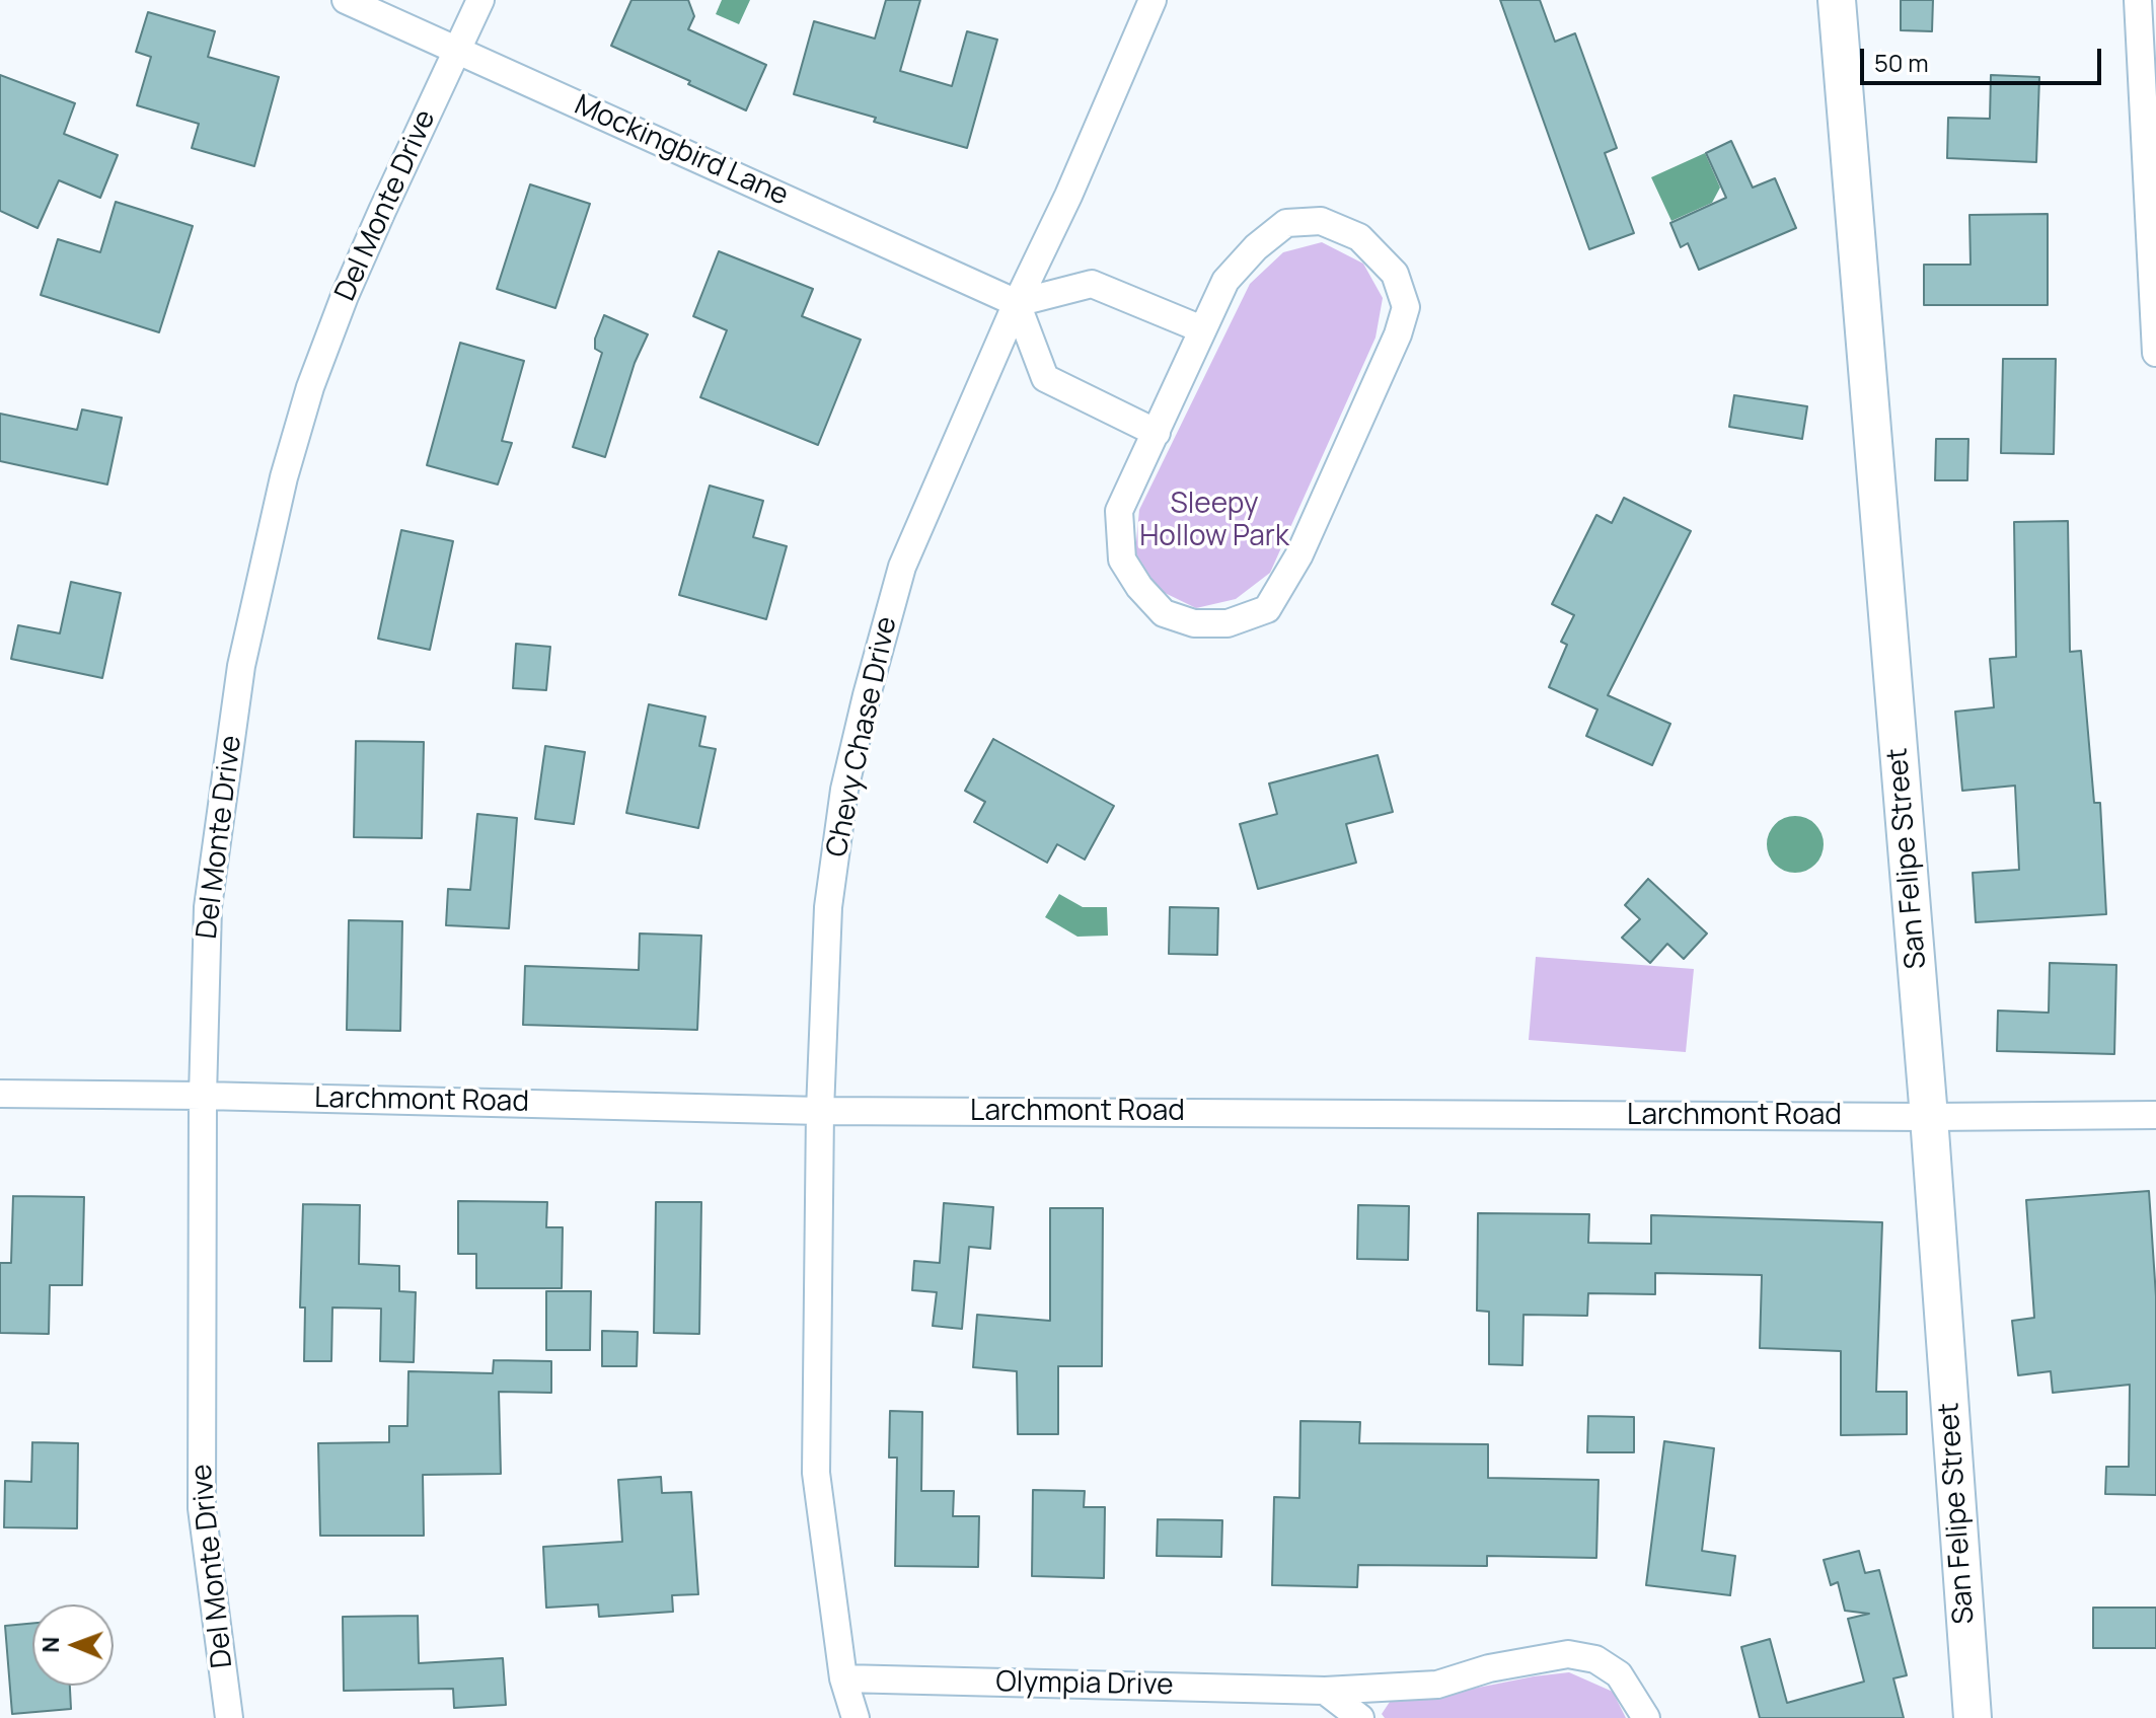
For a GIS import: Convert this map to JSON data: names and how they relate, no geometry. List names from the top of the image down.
{
  "streets": {
    "main road": ["San Felipe Street"],
    "street": [
      "Mockingbird Lane",
      "Del Monte Drive",
      "Chevy Chase Drive",
      "Larchmont Road",
      "Olympia Drive"
    ]
  },
  "crossings": [
    ["Mockingbird Lane", "Del Monte Drive"],
    ["Mockingbird Lane", "Chevy Chase Drive"],
    ["Del Monte Drive", "Larchmont Road"],
    ["Chevy Chase Drive", "Larchmont Road"],
    ["Chevy Chase Drive", "Olympia Drive"],
    ["San Felipe Street", "Larchmont Road"]
  ],
  "parks": ["Sleepy Hollow Park"],
  "scale_bar": "50 m",
  "north": "left"
}
